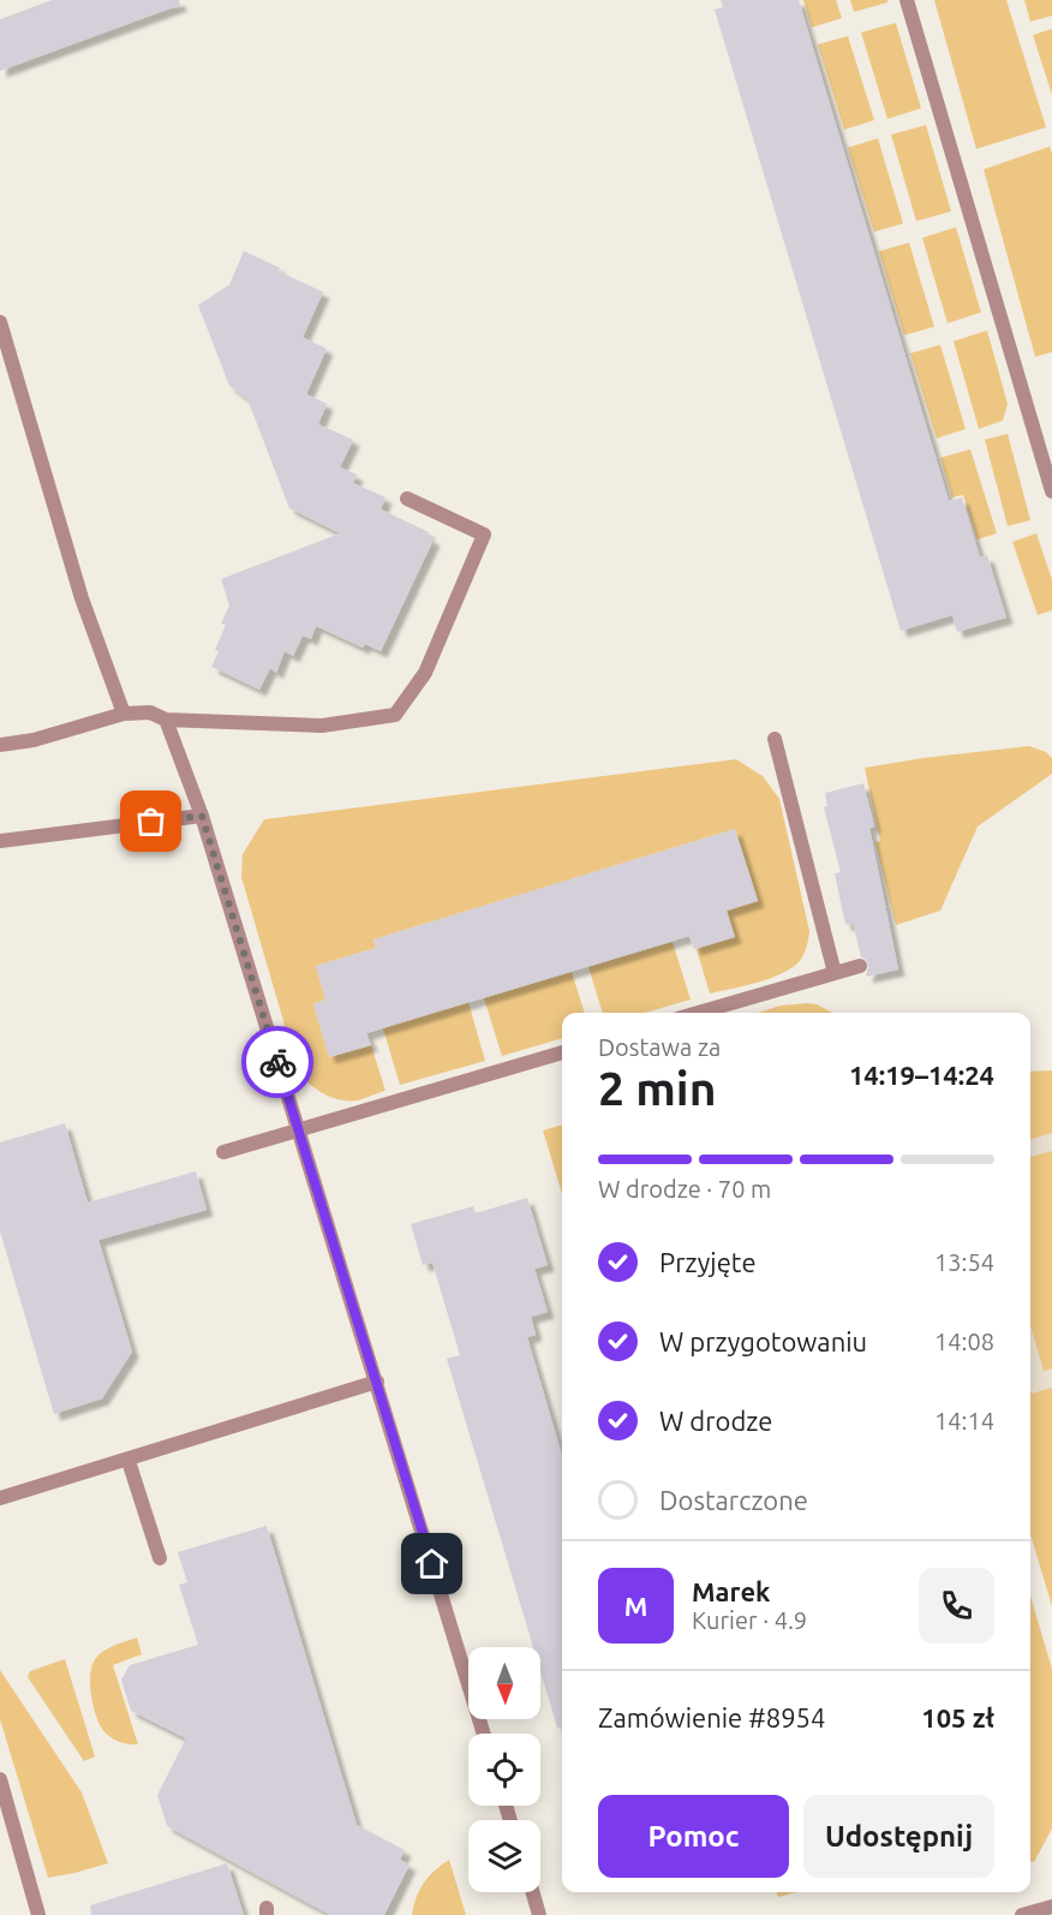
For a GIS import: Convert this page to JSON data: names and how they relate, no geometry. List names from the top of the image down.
{
  "north": "bottom",
  "page": {
    "heading": ["2 min", "Dostawa za", "14:19–14:24"],
    "panel": [
      "Marek",
      "Kurier · 4.9",
      "Zamówienie #8954",
      "105 zł"
    ],
    "bar": "W drodze · 70 m",
    "list": [
      ["Przyjęte", "13:54"],
      ["W przygotowaniu", "14:08"],
      ["W drodze", "14:14"],
      "Dostarczone"
    ],
    "round": "M",
    "buttons": ["Pomoc", "Udostępnij"]
  }
}
